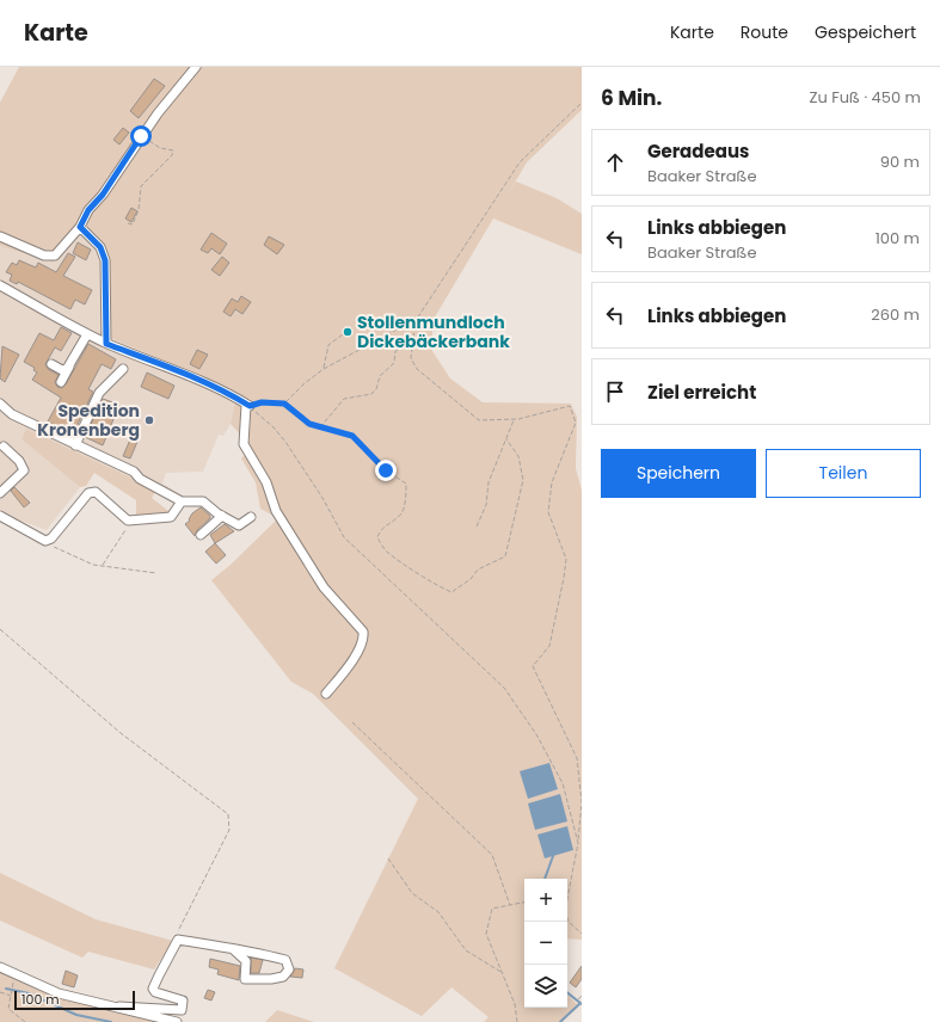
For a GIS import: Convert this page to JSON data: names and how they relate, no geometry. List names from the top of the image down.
{
  "places": ["Stollenmundloch Dickebäckerbank", "Spedition Kronenberg"],
  "scale_bar": "100 m",
  "page": {
    "header": "Karte",
    "nav": ["Karte", "Route", "Gespeichert"],
    "heading": ["6 Min.", "Zu Fuß · 450 m"],
    "list": [
      ["Geradeaus", "Baaker Straße", "90 m"],
      ["Links abbiegen", "Baaker Straße", "100 m"],
      ["Links abbiegen", "260 m"],
      "Ziel erreicht"
    ],
    "buttons": ["Speichern", "Teilen"],
    "map_buttons": ["+", "−"],
    "scale": "100 m"
  }
}
